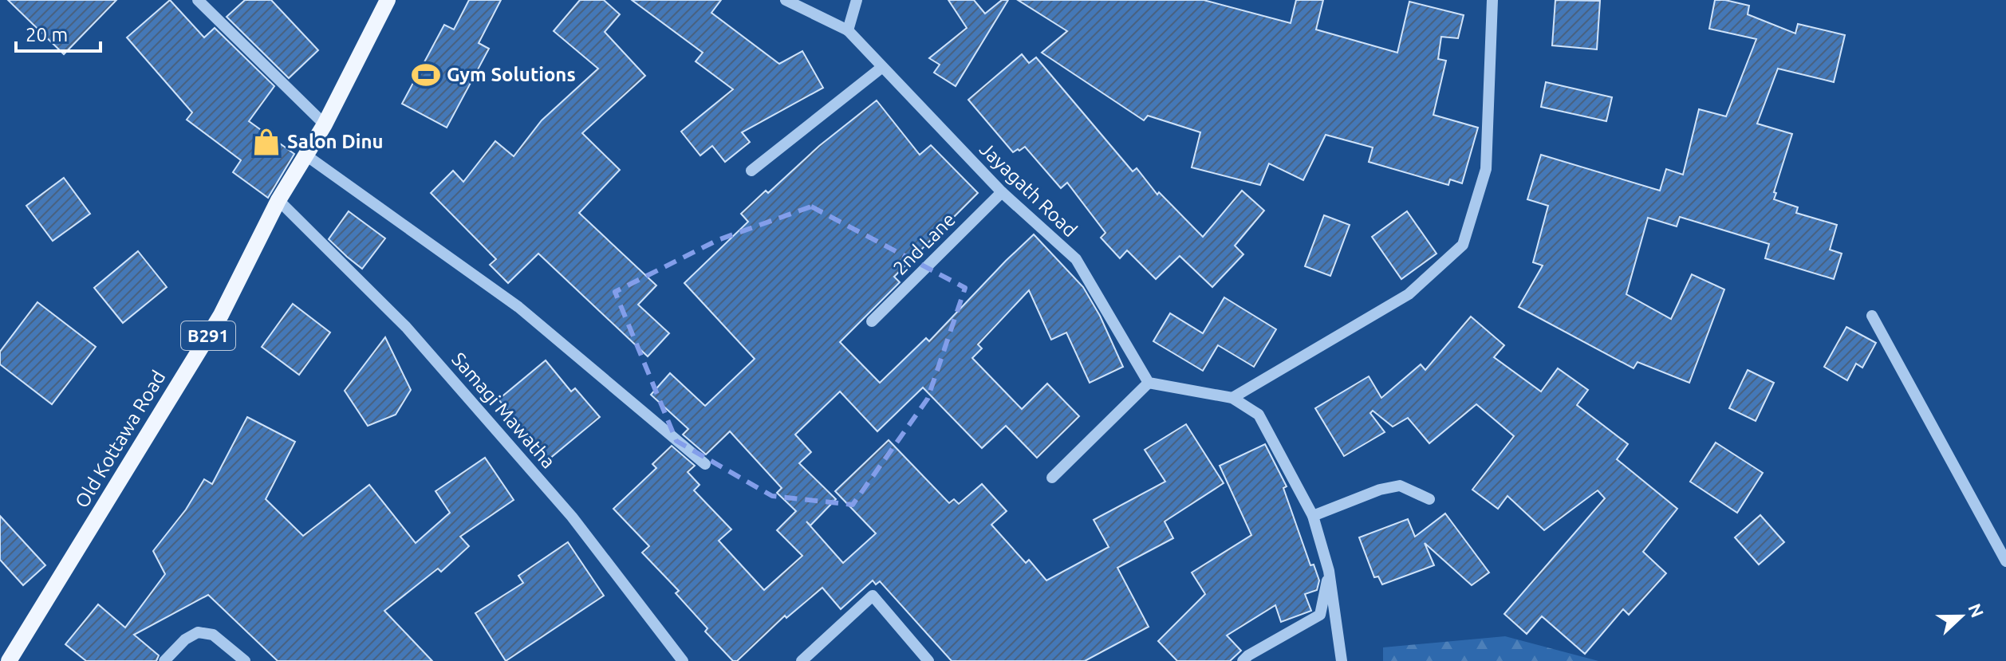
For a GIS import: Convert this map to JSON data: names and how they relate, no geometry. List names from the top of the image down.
{
  "streets": {
    "main road": ["B291", "Old Kottawa Road"],
    "street": ["Jayagath Road", "2nd Lane", "Samagi Mawatha"]
  },
  "crossings": [
    ["Jayagath Road", "2nd Lane"],
    ["Samagi Mawatha", "Old Kottawa Road"]
  ],
  "places": {
    "sports": ["Gym Solutions"],
    "shop": ["Salon Dinu"]
  },
  "scale_bar": "20 m",
  "north": "right"
}
